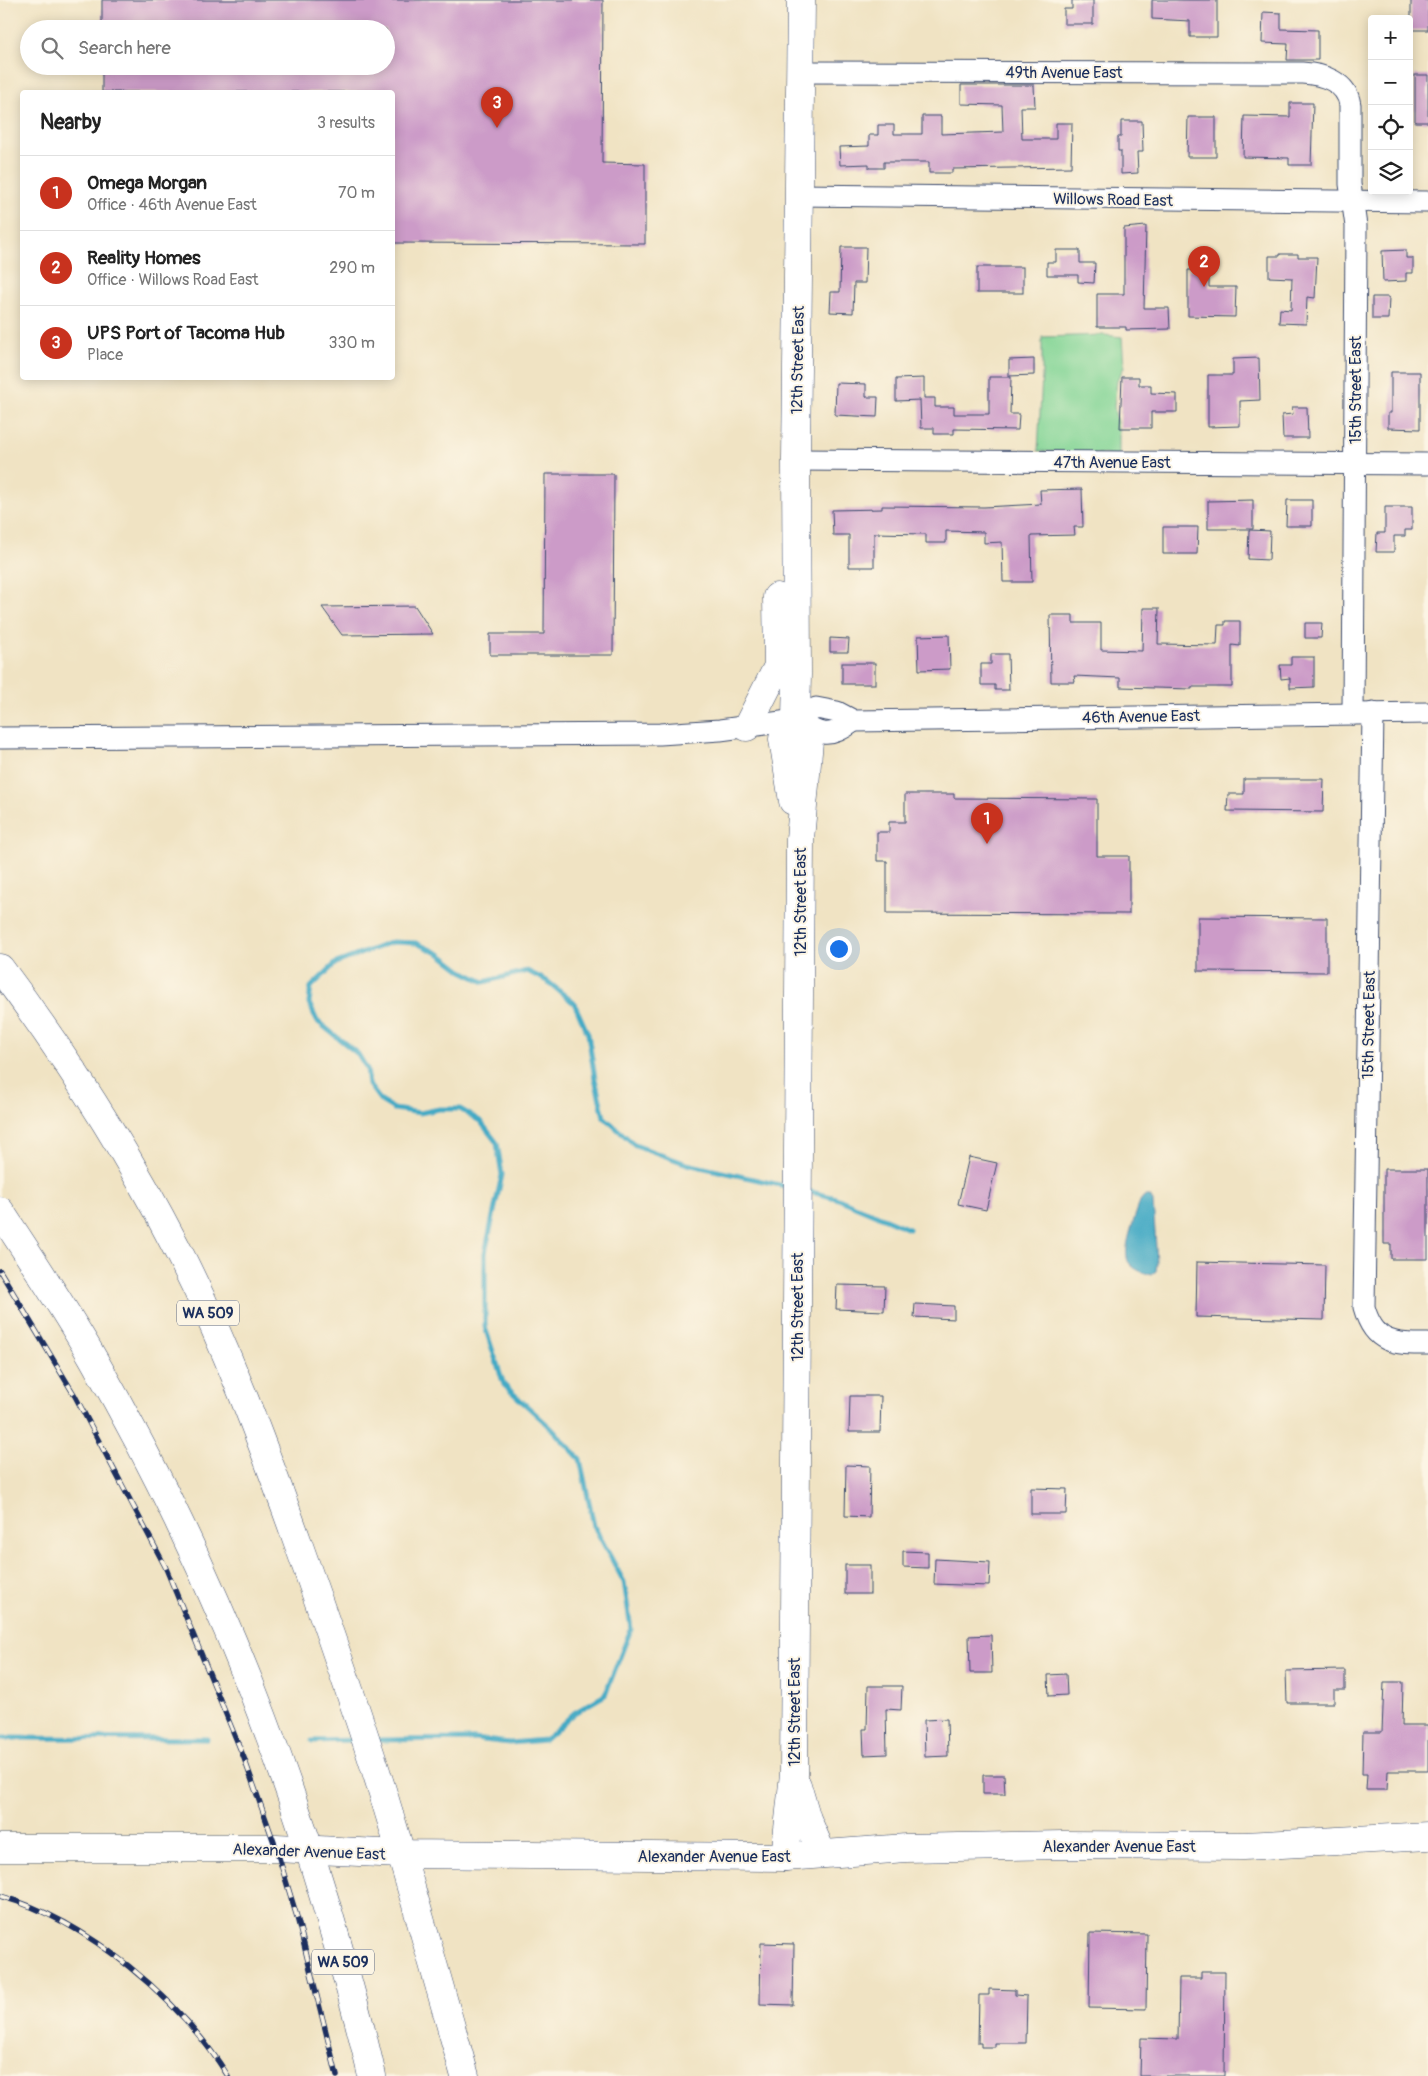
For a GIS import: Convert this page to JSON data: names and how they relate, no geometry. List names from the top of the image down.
{
  "streets": {
    "main road": ["12th Street East", "WA 509", "Alexander Avenue East"],
    "street": [
      "49th Avenue East",
      "Willows Road East",
      "15th Street East",
      "47th Avenue East",
      "46th Avenue East"
    ]
  },
  "crossings": [
    ["49th Avenue East", "12th Street East"],
    ["49th Avenue East", "15th Street East"],
    ["Willows Road East", "12th Street East"],
    ["Willows Road East", "15th Street East"],
    ["12th Street East", "47th Avenue East"],
    ["12th Street East", "46th Avenue East"],
    ["12th Street East", "Alexander Avenue East"],
    ["15th Street East", "47th Avenue East"],
    ["15th Street East", "46th Avenue East"],
    ["WA 509", "Alexander Avenue East"]
  ],
  "page": {
    "map_buttons": ["+", "−"],
    "search": "Search here",
    "pins": ["3", "2", "1"],
    "heading": ["Nearby", "3 results"],
    "list": [
      {
        "mark": "1",
        "name": "Omega Morgan",
        "note": "Office · 46th Avenue East",
        "value": "70 m"
      },
      {
        "mark": "2",
        "name": "Reality Homes",
        "note": "Office · Willows Road East",
        "value": "290 m"
      },
      {
        "mark": "3",
        "name": "UPS Port of Tacoma Hub",
        "note": "Place",
        "value": "330 m"
      }
    ]
  }
}
